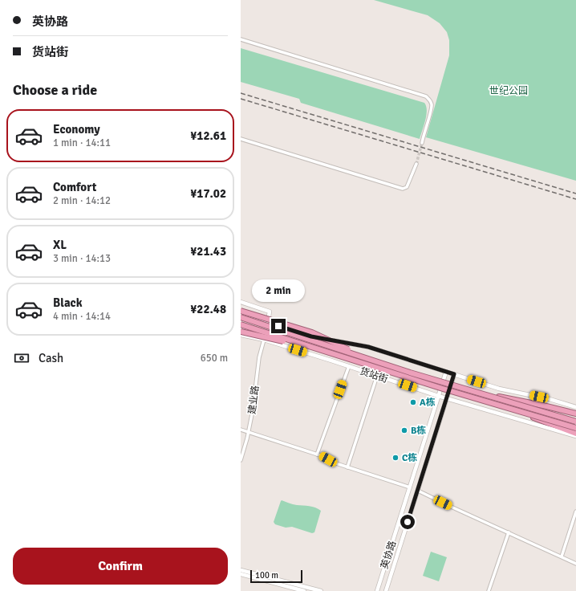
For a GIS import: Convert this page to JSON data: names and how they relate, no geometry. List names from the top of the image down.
{
  "streets": {
    "street": ["货站街", "建业路", "英协路"]
  },
  "crossings": [
    ["货站街", "建业路"],
    ["货站街", "英协路"]
  ],
  "parks": ["世纪公园"],
  "places": ["A栋", "B栋", "C栋"],
  "scale_bar": "100 m",
  "page": {
    "banner": ["英协路", "货站街"],
    "heading": "Choose a ride",
    "list": [
      {
        "name": "Economy",
        "note": "1 min · 14:11",
        "value": "¥12.61"
      },
      {
        "name": "Comfort",
        "note": "2 min · 14:12",
        "value": "¥17.02"
      },
      {
        "name": "XL",
        "note": "3 min · 14:13",
        "value": "¥21.43"
      },
      {
        "name": "Black",
        "note": "4 min · 14:14",
        "value": "¥22.48"
      }
    ],
    "bubble": "2 min",
    "pay": ["Cash", "650 m"],
    "buttons": "Confirm",
    "scale": "100 m"
  }
}
